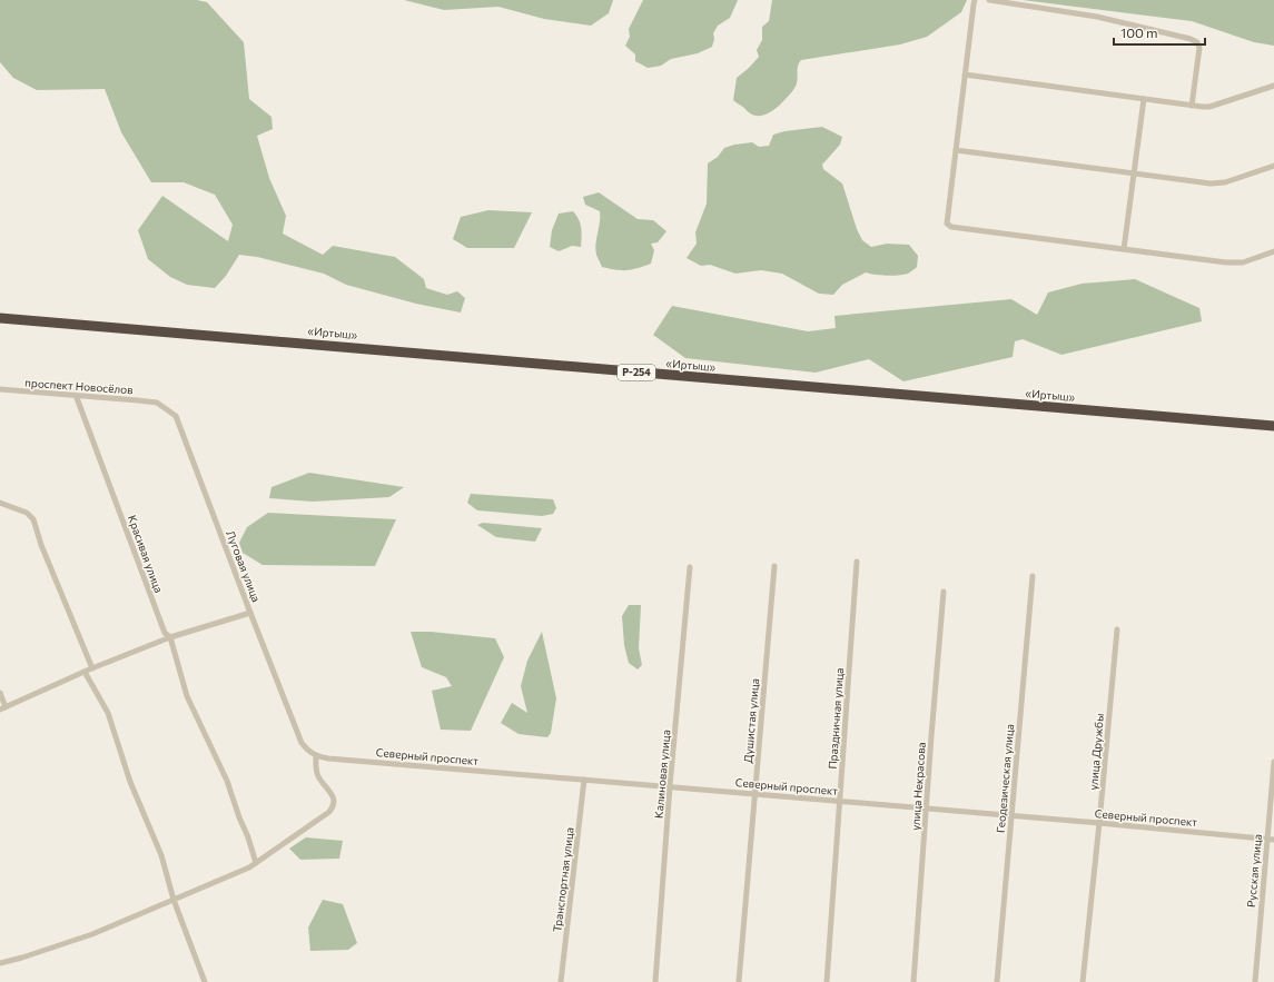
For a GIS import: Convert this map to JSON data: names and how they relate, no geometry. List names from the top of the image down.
{
  "streets": {
    "highway": ["«Иртыш»", "Р-254"],
    "street": [
      "проспект Новосёлов",
      "Красивая улица",
      "Луговая улица",
      "Праздничная улица",
      "Душистая улица",
      "улица Дружбы",
      "Северный проспект",
      "Калиновая улица",
      "Геодезическая улица",
      "улица Некрасова",
      "Русская улица",
      "Транспортная улица"
    ]
  },
  "crossings": [
    ["проспект Новосёлов", "Красивая улица"],
    ["проспект Новосёлов", "Луговая улица"],
    ["Луговая улица", "Северный проспект"],
    ["Праздничная улица", "Северный проспект"],
    ["Душистая улица", "Северный проспект"],
    ["улица Дружбы", "Северный проспект"],
    ["Северный проспект", "Калиновая улица"],
    ["Северный проспект", "Геодезическая улица"],
    ["Северный проспект", "улица Некрасова"],
    ["Северный проспект", "Русская улица"],
    ["Северный проспект", "Транспортная улица"]
  ],
  "scale_bar": "100 m"
}
